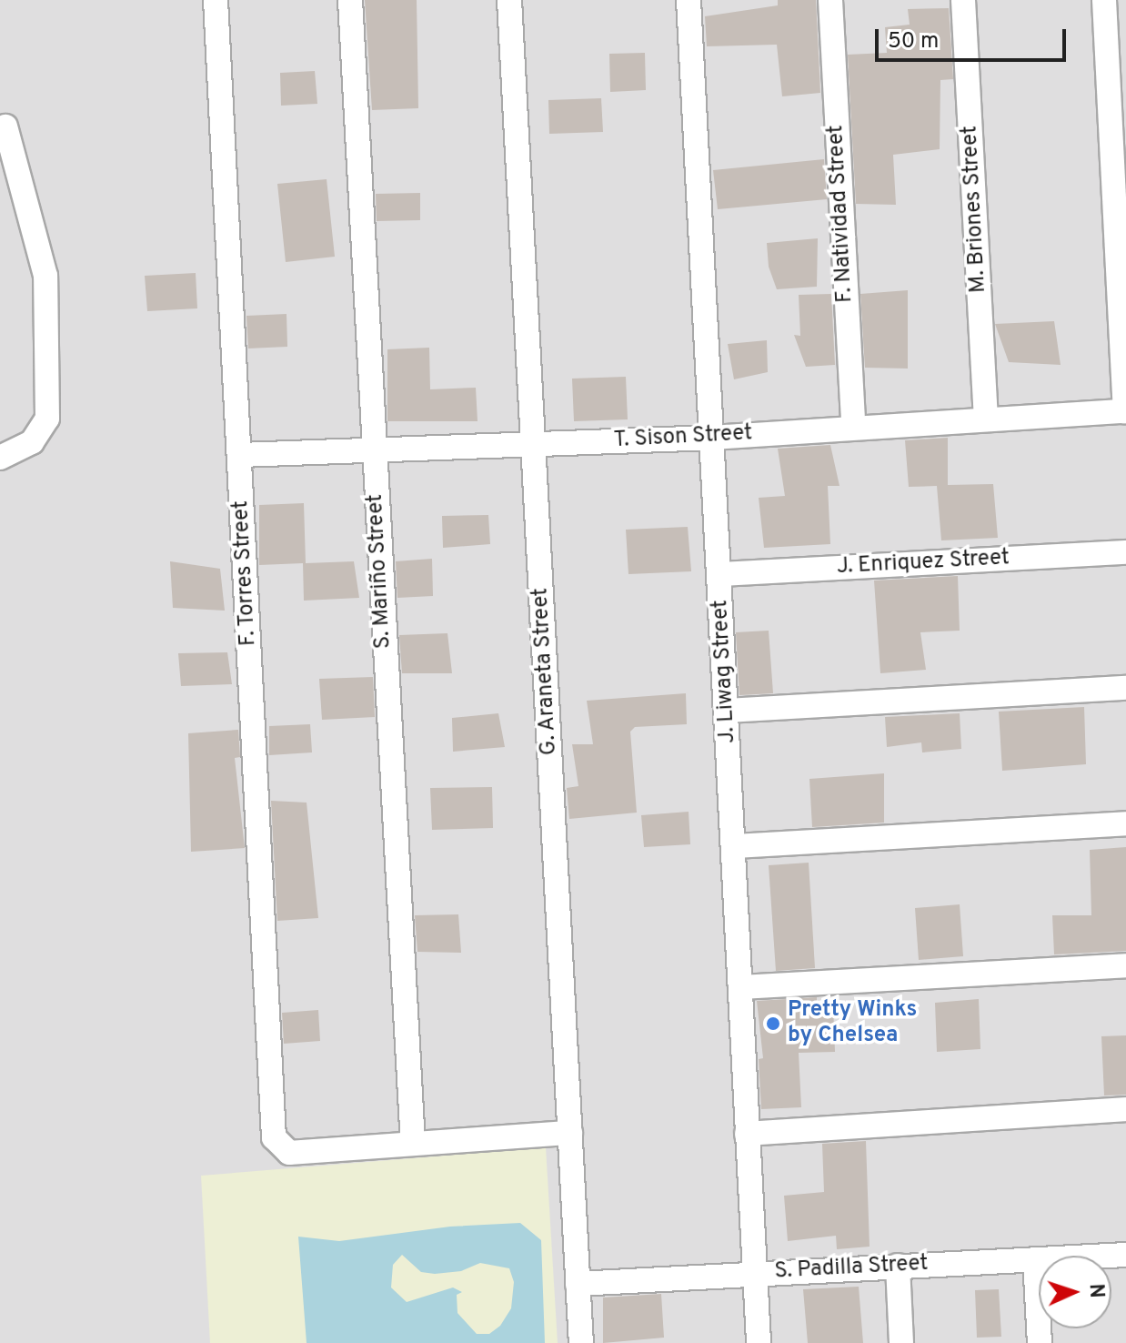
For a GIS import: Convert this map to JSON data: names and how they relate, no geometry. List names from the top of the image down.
{
  "streets": {
    "street": [
      "M. Briones Street",
      "F. Natividad Street",
      "T. Sison Street",
      "J. Enriquez Street",
      "S. Mariño Street",
      "F. Torres Street",
      "G. Araneta Street",
      "J. Liwag Street",
      "S. Padilla Street"
    ]
  },
  "crossings": [
    ["M. Briones Street", "T. Sison Street"],
    ["F. Natividad Street", "T. Sison Street"],
    ["T. Sison Street", "S. Mariño Street"],
    ["T. Sison Street", "F. Torres Street"],
    ["T. Sison Street", "G. Araneta Street"],
    ["T. Sison Street", "J. Liwag Street"],
    ["J. Enriquez Street", "J. Liwag Street"],
    ["S. Mariño Street", "F. Torres Street"],
    ["G. Araneta Street", "S. Padilla Street"],
    ["J. Liwag Street", "S. Padilla Street"]
  ],
  "places": ["Pretty Winks by Chelsea"],
  "scale_bar": "50 m",
  "north": "right"
}
